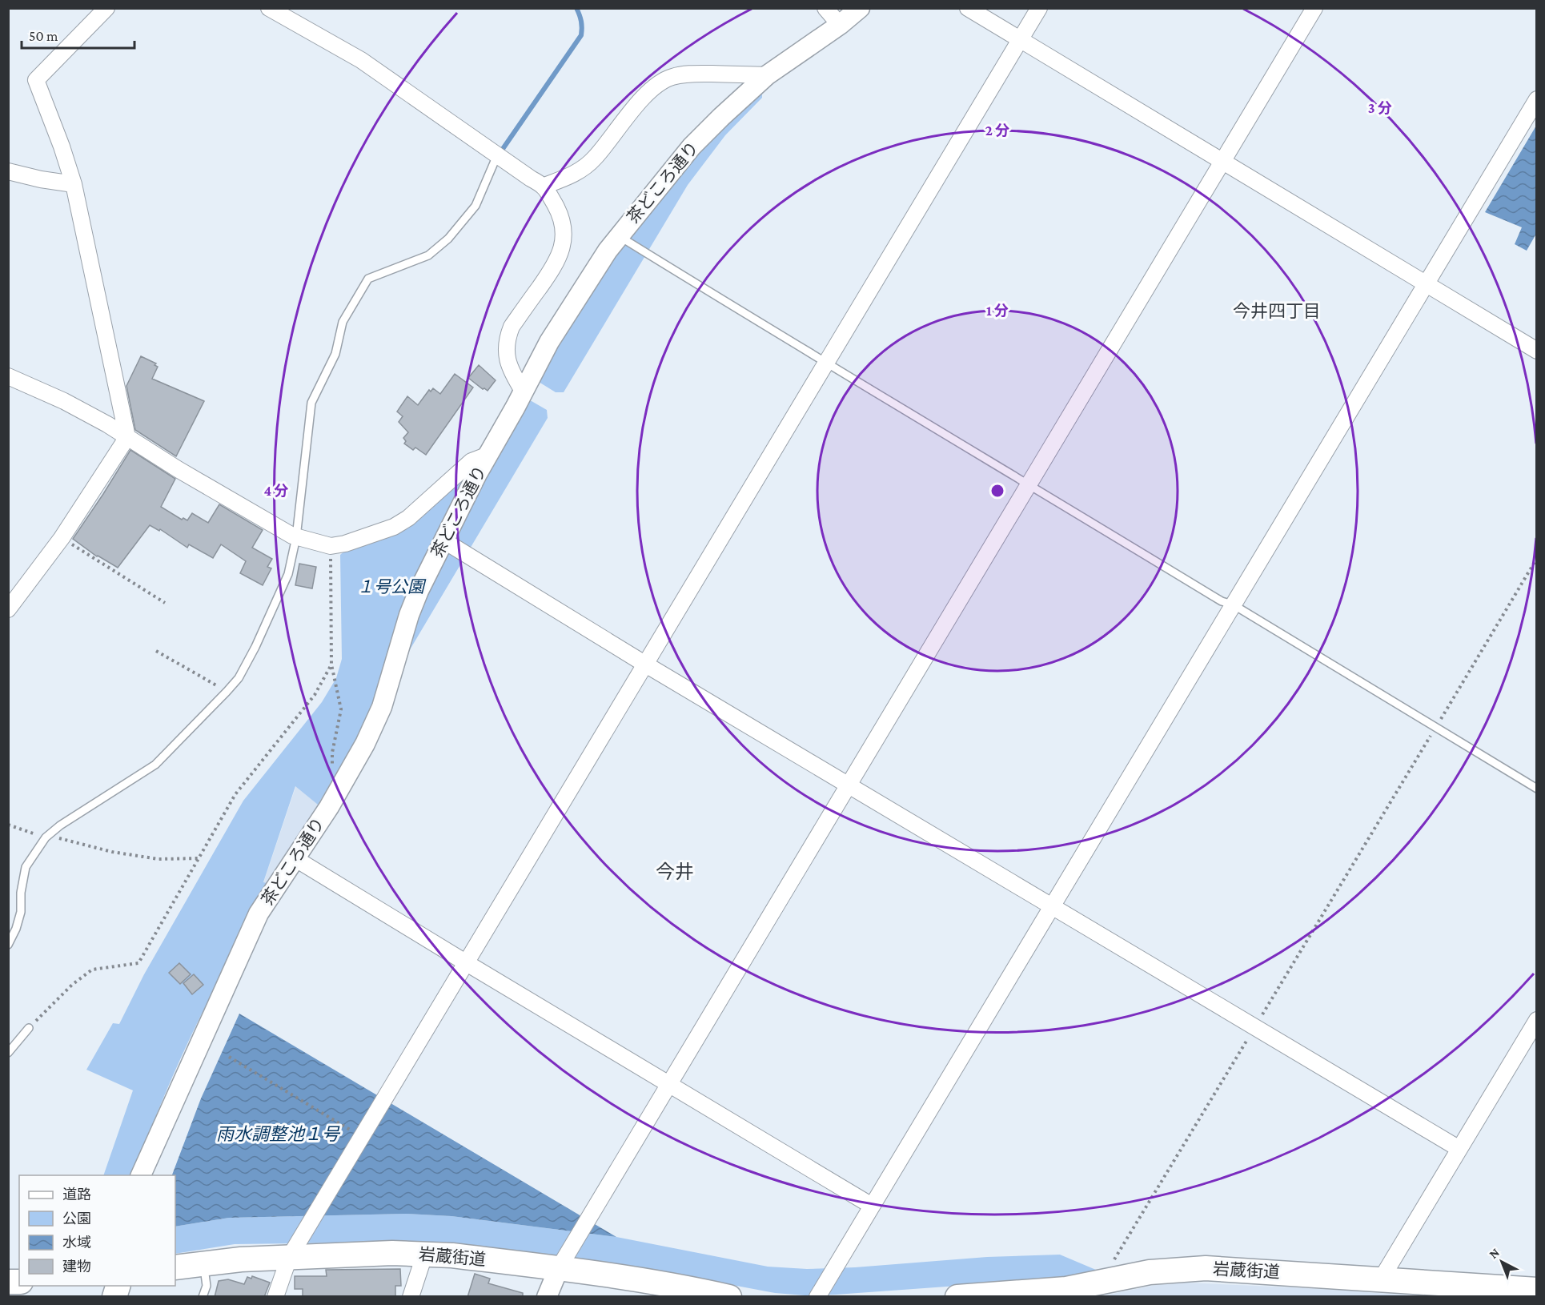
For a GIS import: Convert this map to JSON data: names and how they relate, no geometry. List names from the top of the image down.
{
  "streets": {
    "main road": ["岩蔵街道"],
    "street": ["茶どころ通り"]
  },
  "districts": ["今井四丁目", "今井"],
  "water": ["雨水調整池１号"],
  "parks": ["１号公園"],
  "legend": [
    "道路",
    "公園",
    "水域",
    "建物"
  ],
  "scale_bar": "50 m",
  "north": "top left",
  "rings": [
    "3 分",
    "2 分",
    "1 分",
    "4 分"
  ]
}
